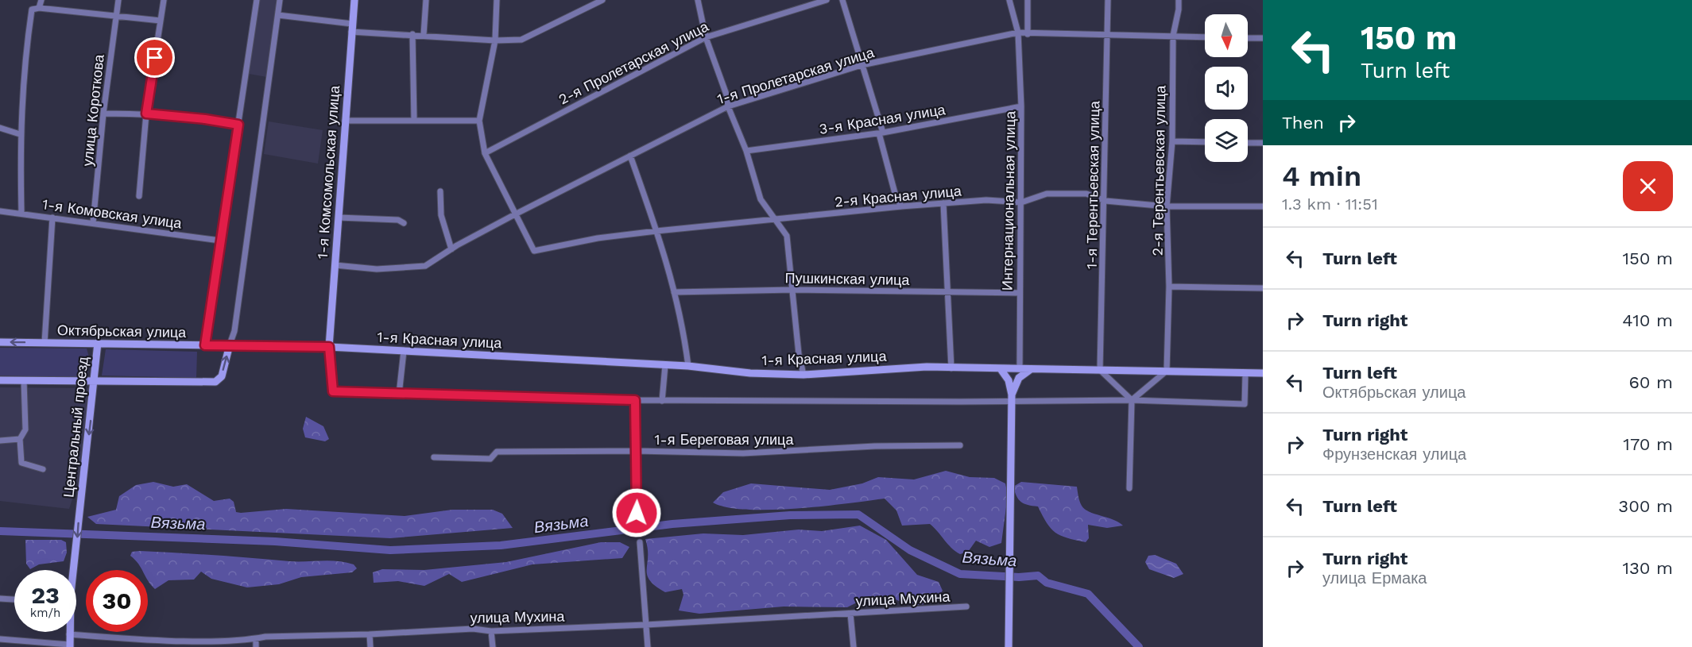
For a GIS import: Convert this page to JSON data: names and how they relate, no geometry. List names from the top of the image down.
{
  "streets": {
    "main road": [
      "1-я Комсомольская улица",
      "Октябрьская улица",
      "1-я Красная улица",
      "Центральный проезд"
    ],
    "street": [
      "2-я Пролетарская улица",
      "1-я Пролетарская улица",
      "улица Короткова",
      "3-я Красная улица",
      "2-я Терентьевская улица",
      "1-я Терентьевская улица",
      "2-я Красная улица",
      "Интернациональная улица",
      "1-я Комовская улица",
      "Пушкинская улица",
      "1-я Береговая улица",
      "улица Мухина"
    ]
  },
  "crossings": [
    ["1-я Пролетарская улица", "2-я Терентьевская улица"],
    ["1-я Пролетарская улица", "1-я Комсомольская улица"],
    ["1-я Пролетарская улица", "1-я Терентьевская улица"],
    ["1-я Пролетарская улица", "2-я Красная улица"],
    ["1-я Пролетарская улица", "Интернациональная улица"],
    ["улица Короткова", "1-я Комовская улица"],
    ["3-я Красная улица", "Интернациональная улица"],
    ["2-я Терентьевская улица", "2-я Красная улица"],
    ["2-я Терентьевская улица", "1-я Красная улица"],
    ["1-я Комсомольская улица", "Октябрьская улица"],
    ["1-я Комсомольская улица", "1-я Красная улица"],
    ["1-я Терентьевская улица", "2-я Красная улица"],
    ["1-я Терентьевская улица", "1-я Красная улица"],
    ["2-я Красная улица", "Интернациональная улица"],
    ["Интернациональная улица", "Пушкинская улица"],
    ["Интернациональная улица", "1-я Красная улица"],
    ["Октябрьская улица", "1-я Красная улица"],
    ["Октябрьская улица", "Центральный проезд"]
  ],
  "one_way": ["Центральный проезд"],
  "water": ["Вязьма"],
  "north": "bottom",
  "page": {
    "turn": ["150 m", "Turn left"],
    "then": "Then",
    "heading": ["4 min", "1.3 km · 11:51"],
    "list": [
      {
        "name": "Turn left",
        "value": "150 m"
      },
      {
        "name": "Turn right",
        "value": "410 m"
      },
      {
        "name": "Turn left",
        "note": "Октябрьская улица",
        "value": "60 m"
      },
      {
        "name": "Turn right",
        "note": "Фрунзенская улица",
        "value": "170 m"
      },
      {
        "name": "Turn left",
        "value": "300 m"
      },
      {
        "name": "Turn right",
        "note": "улица Ермака",
        "value": "130 m"
      }
    ],
    "speed": "23 km/h",
    "limit": "30"
  }
}
